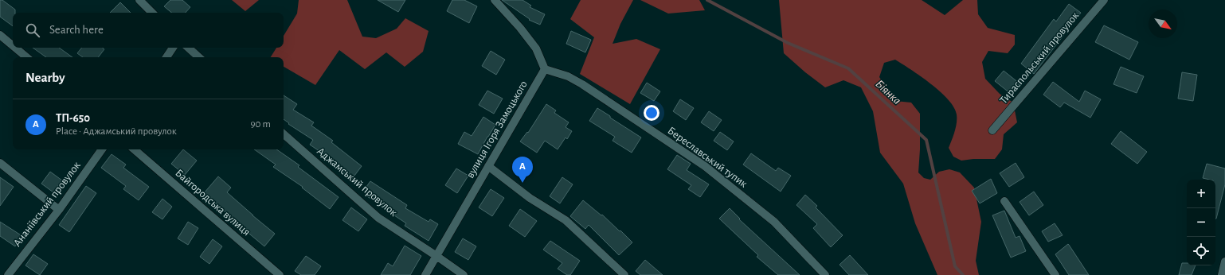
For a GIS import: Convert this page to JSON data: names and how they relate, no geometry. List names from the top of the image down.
{
  "streets": {
    "street": [
      "Тираспольський провулок",
      "вулиця Ігоря Замоцького",
      "Береславський тупик",
      "Аджамський провулок",
      "Байгородська вулиця",
      "Ананіївський провулок"
    ]
  },
  "crossings": [
    ["вулиця Ігоря Замоцького", "Береславський тупик"],
    ["вулиця Ігоря Замоцького", "Аджамський провулок"]
  ],
  "water": ["Біянка"],
  "north": "bottom right",
  "page": {
    "search": "Search here",
    "heading": "Nearby",
    "list": [
      {
        "mark": "A",
        "name": "ТП-650",
        "note": "Place · Аджамський провулок",
        "value": "90 m"
      }
    ],
    "pins": "A",
    "map_buttons": ["+", "−"]
  }
}
